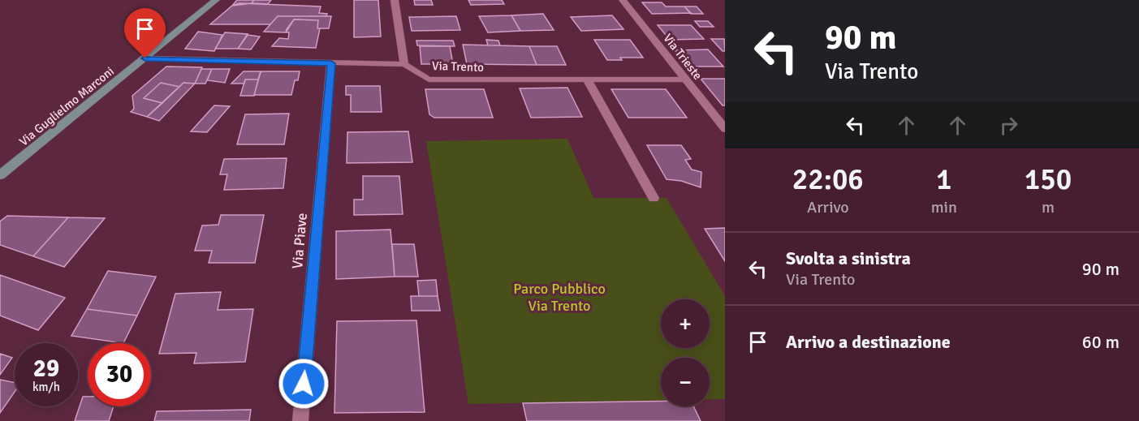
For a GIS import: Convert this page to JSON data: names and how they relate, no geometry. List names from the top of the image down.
{
  "streets": {
    "main road": ["Via Guglielmo Marconi"],
    "street": ["Via Trieste", "Via Trento", "Via Piave"]
  },
  "crossings": [
    ["Via Trieste", "Via Trento"]
  ],
  "parks": ["Parco Pubblico Via Trento"],
  "page": {
    "turn": ["90 m", "Via Trento"],
    "eta": [
      "22:06",
      "Arrivo",
      "1",
      "min",
      "150",
      "m"
    ],
    "list": [
      {
        "name": "Svolta a sinistra",
        "note": "Via Trento",
        "value": "90 m"
      },
      {
        "name": "Arrivo a destinazione",
        "value": "60 m"
      }
    ],
    "map_buttons": ["+", "−"],
    "speed": "29 km/h",
    "limit": "30"
  }
}
